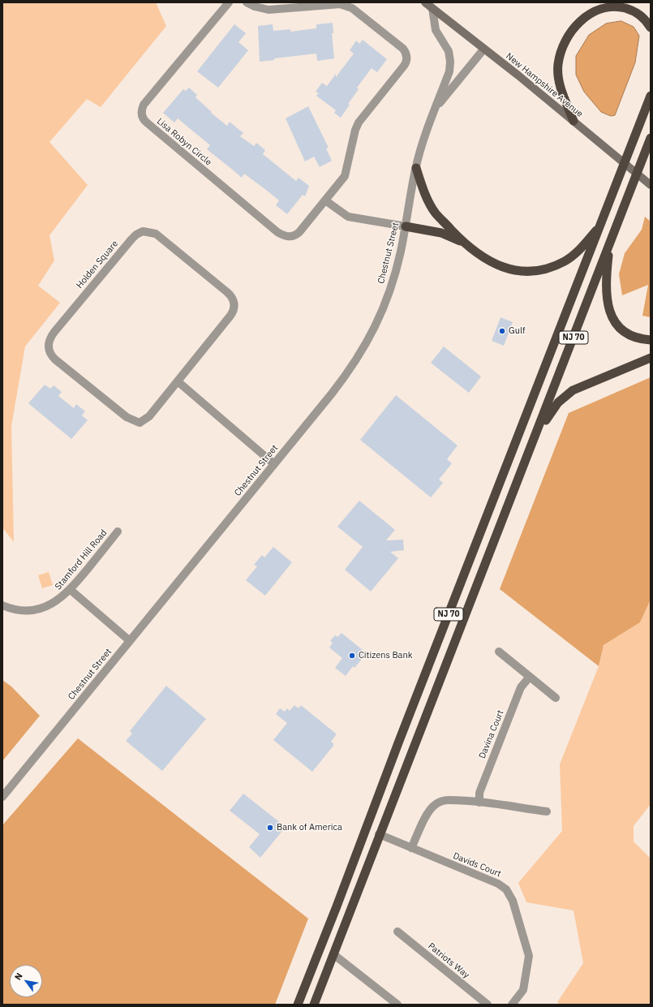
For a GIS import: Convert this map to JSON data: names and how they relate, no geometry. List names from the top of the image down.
{
  "streets": {
    "highway": ["NJ 70"],
    "main road": ["New Hampshire Avenue"],
    "street": [
      "Lisa Robyn Circle",
      "Chestnut Street",
      "Holden Square",
      "Stamford Hill Road",
      "Davina Court",
      "Davids Court",
      "Patriots Way"
    ]
  },
  "crossings": [
    ["New Hampshire Avenue", "Chestnut Street"],
    ["New Hampshire Avenue", "NJ 70"],
    ["NJ 70", "Davids Court"]
  ],
  "places": ["Gulf", "Citizens Bank", "Bank of America"],
  "north": "top left"
}
